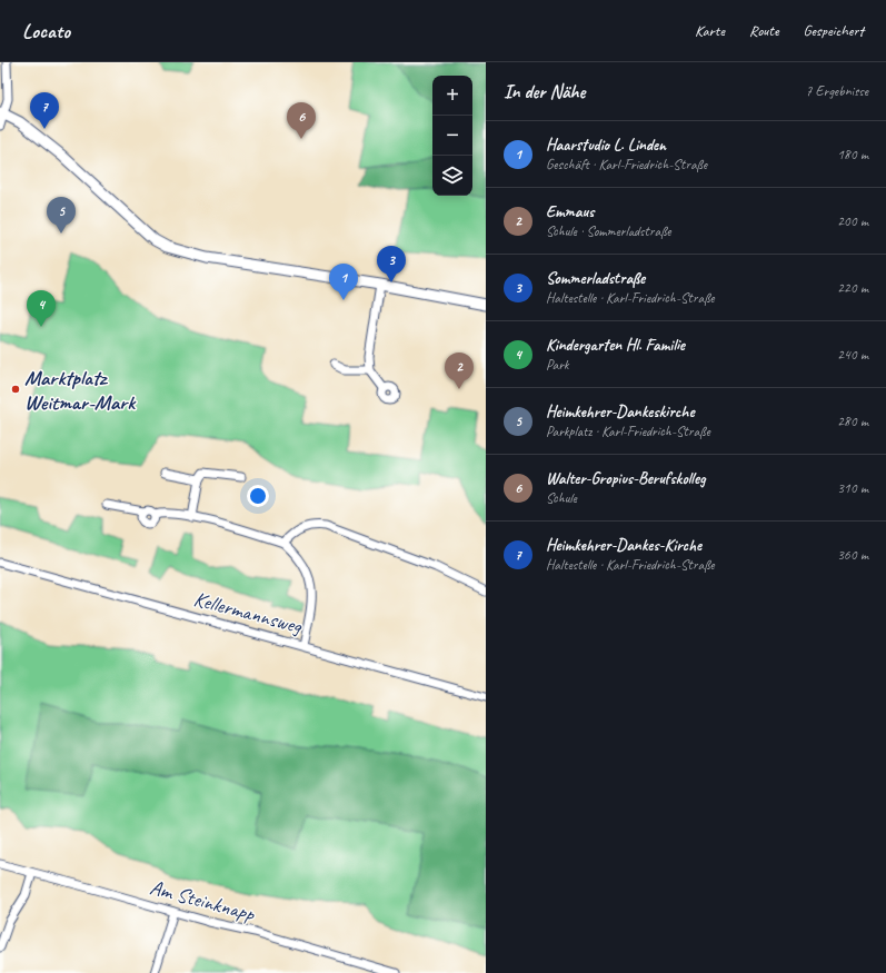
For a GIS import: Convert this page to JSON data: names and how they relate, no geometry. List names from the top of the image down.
{
  "streets": {
    "street": ["Kellermannsweg", "Am Steinknapp"]
  },
  "places": ["Marktplatz Weitmar-Mark"],
  "page": {
    "header": "Locato",
    "nav": ["Karte", "Route", "Gespeichert"],
    "heading": ["In der Nähe", "7 Ergebnisse"],
    "map_buttons": ["+", "−"],
    "pins": [
      "7",
      "6",
      "5",
      "3",
      "1",
      "4",
      "2"
    ],
    "list": [
      {
        "mark": "1",
        "name": "Haarstudio L. Linden",
        "note": "Geschäft · Karl-Friedrich-Straße",
        "value": "180 m"
      },
      {
        "mark": "2",
        "name": "Emmaus",
        "note": "Schule · Sommerladstraße",
        "value": "200 m"
      },
      {
        "mark": "3",
        "name": "Sommerladstraße",
        "note": "Haltestelle · Karl-Friedrich-Straße",
        "value": "220 m"
      },
      {
        "mark": "4",
        "name": "Kindergarten Hl. Familie",
        "note": "Park",
        "value": "240 m"
      },
      {
        "mark": "5",
        "name": "Heimkehrer-Dankeskirche",
        "note": "Parkplatz · Karl-Friedrich-Straße",
        "value": "280 m"
      },
      {
        "mark": "6",
        "name": "Walter-Gropius-Berufskolleg",
        "note": "Schule",
        "value": "310 m"
      },
      {
        "mark": "7",
        "name": "Heimkehrer-Dankes-Kirche",
        "note": "Haltestelle · Karl-Friedrich-Straße",
        "value": "360 m"
      }
    ]
  }
}
